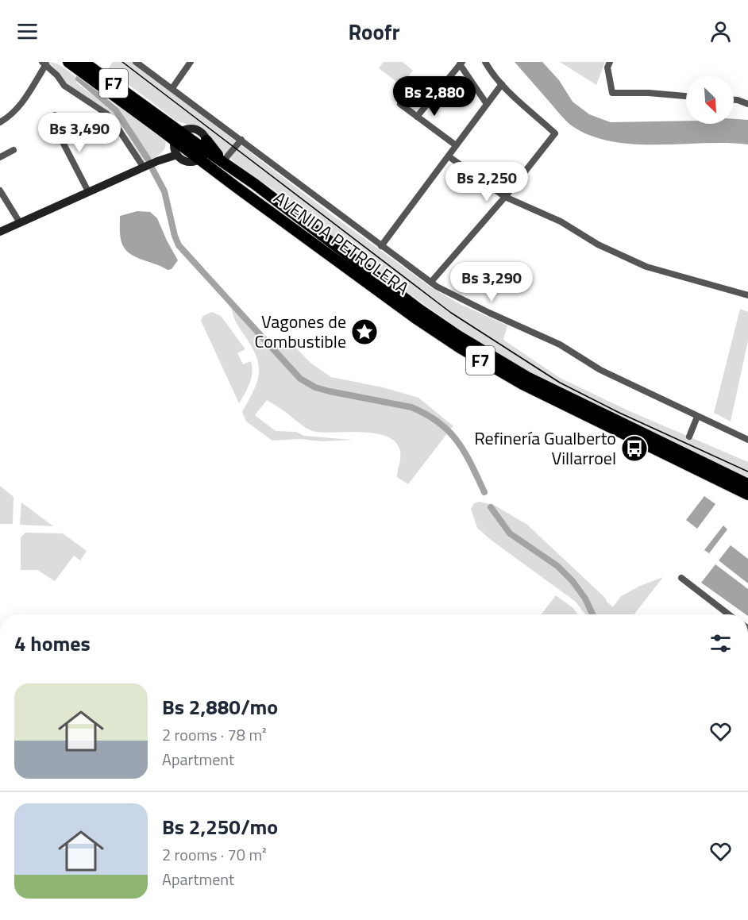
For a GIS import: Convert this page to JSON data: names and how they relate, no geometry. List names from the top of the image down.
{
  "streets": {
    "highway": ["F7", "AVENIDA PETROLERA"]
  },
  "crossings": [
    ["F7", "AVENIDA PETROLERA"]
  ],
  "places": {
    "place": ["Vagones de Combustible"],
    "bus stop": ["Refinería Gualberto Villarroel"]
  },
  "north": "bottom right",
  "page": {
    "header": "Roofr",
    "price": [
      "Bs 2,880",
      "Bs 3,490",
      "Bs 2,250",
      "Bs 3,290"
    ],
    "heading": "4 homes",
    "list": [
      {
        "name": "Bs 2,880/mo",
        "note": "2 rooms · 78 m² · Apartment"
      },
      {
        "name": "Bs 2,250/mo",
        "note": "2 rooms · 70 m² · Apartment"
      }
    ]
  }
}
